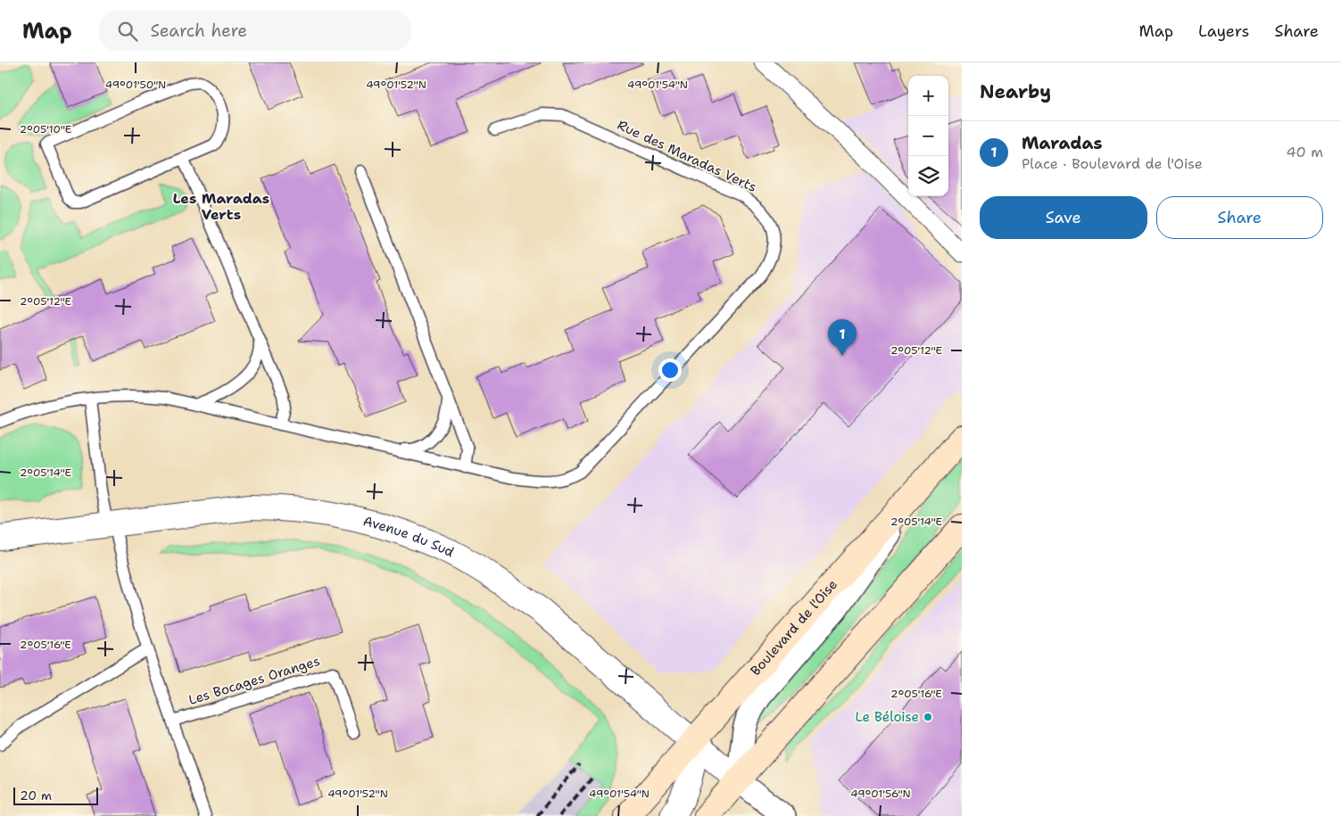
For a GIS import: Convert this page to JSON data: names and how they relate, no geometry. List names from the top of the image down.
{
  "streets": {
    "main road": ["Boulevard de l'Oise"],
    "street": ["Avenue du Sud"],
    "lane": ["Rue des Maradas Verts", "Les Bocages Oranges"]
  },
  "crossings": [
    ["Avenue du Sud", "Boulevard de l'Oise"]
  ],
  "districts": ["Les Maradas Verts"],
  "places": ["Le Béloise"],
  "scale_bar": "20 m",
  "page": {
    "header": "Map",
    "search": "Search here",
    "nav": ["Map", "Layers", "Share"],
    "heading": "Nearby",
    "map_buttons": ["+", "−"],
    "list": [
      {
        "mark": "1",
        "name": "Maradas",
        "note": "Place · Boulevard de l'Oise",
        "value": "40 m"
      }
    ],
    "buttons": ["Save", "Share"],
    "pins": "1",
    "scale": "20 m"
  },
  "coordinates": [
    "49°01'50\"N",
    "49°01'52\"N",
    "49°01'54\"N",
    "2°05'10\"E",
    "2°05'12\"E",
    "2°05'14\"E",
    "2°05'16\"E",
    "49°01'56\"N"
  ]
}
